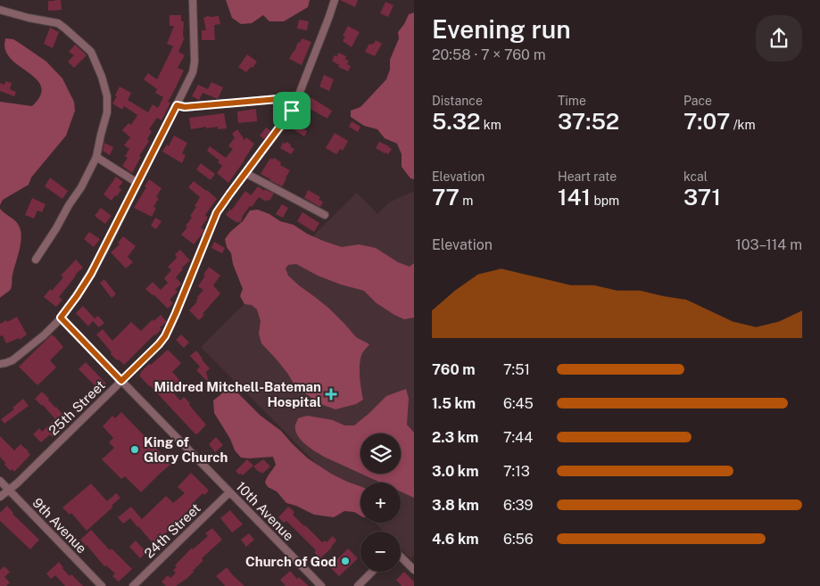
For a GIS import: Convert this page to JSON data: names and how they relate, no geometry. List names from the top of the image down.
{
  "streets": {
    "street": [
      "25th Street",
      "10th Avenue",
      "9th Avenue",
      "24th Street"
    ]
  },
  "crossings": [
    ["25th Street", "10th Avenue"],
    ["25th Street", "9th Avenue"],
    ["10th Avenue", "24th Street"]
  ],
  "places": {
    "health": ["Mildred Mitchell-Bateman Hospital"],
    "other": ["King of Glory Church", "Church of God"]
  },
  "page": {
    "heading": ["Evening run", "20:58 · 7 × 760 m"],
    "stats": [
      ["Distance", "5.32 km"],
      ["Time", "37:52"],
      ["Pace", "7:07 /km"],
      ["Elevation", "77 m"],
      ["Heart rate", "141 bpm"],
      ["kcal", "371"]
    ],
    "chart": ["Elevation", "103–114 m"],
    "list": [
      {
        "name": "760 m",
        "note": "7:51"
      },
      {
        "name": "1.5 km",
        "note": "6:45"
      },
      {
        "name": "2.3 km",
        "note": "7:44"
      },
      {
        "name": "3.0 km",
        "note": "7:13"
      },
      {
        "name": "3.8 km",
        "note": "6:39"
      },
      {
        "name": "4.6 km",
        "note": "6:56"
      }
    ],
    "map_buttons": ["+", "−"]
  }
}
